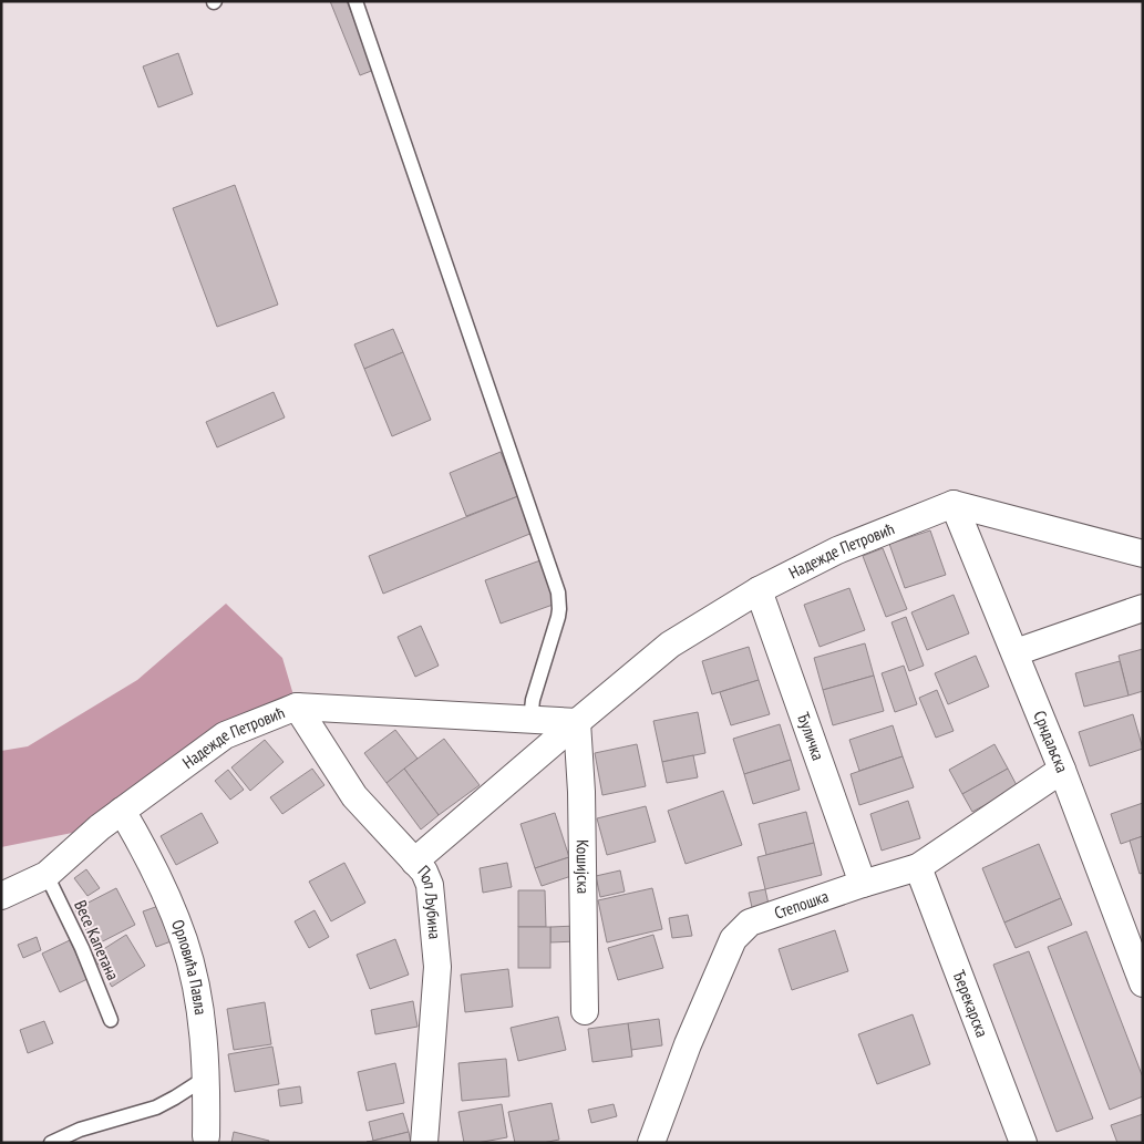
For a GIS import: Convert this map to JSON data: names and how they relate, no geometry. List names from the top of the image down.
{
  "streets": {
    "street": [
      "Надежде Петровић",
      "Ђуличка",
      "Срндаљска",
      "Кошијска",
      "Поп Љубина",
      "Степошка",
      "Орловића Павла",
      "Ђерекарска"
    ],
    "lane": ["Весе Капетана"]
  },
  "crossings": [
    ["Надежде Петровић", "Ђуличка"],
    ["Надежде Петровић", "Срндаљска"],
    ["Надежде Петровић", "Кошијска"],
    ["Надежде Петровић", "Поп Љубина"],
    ["Надежде Петровић", "Весе Капетана"],
    ["Надежде Петровић", "Орловића Павла"],
    ["Ђуличка", "Степошка"],
    ["Срндаљска", "Степошка"],
    ["Степошка", "Ђерекарска"]
  ]
}
